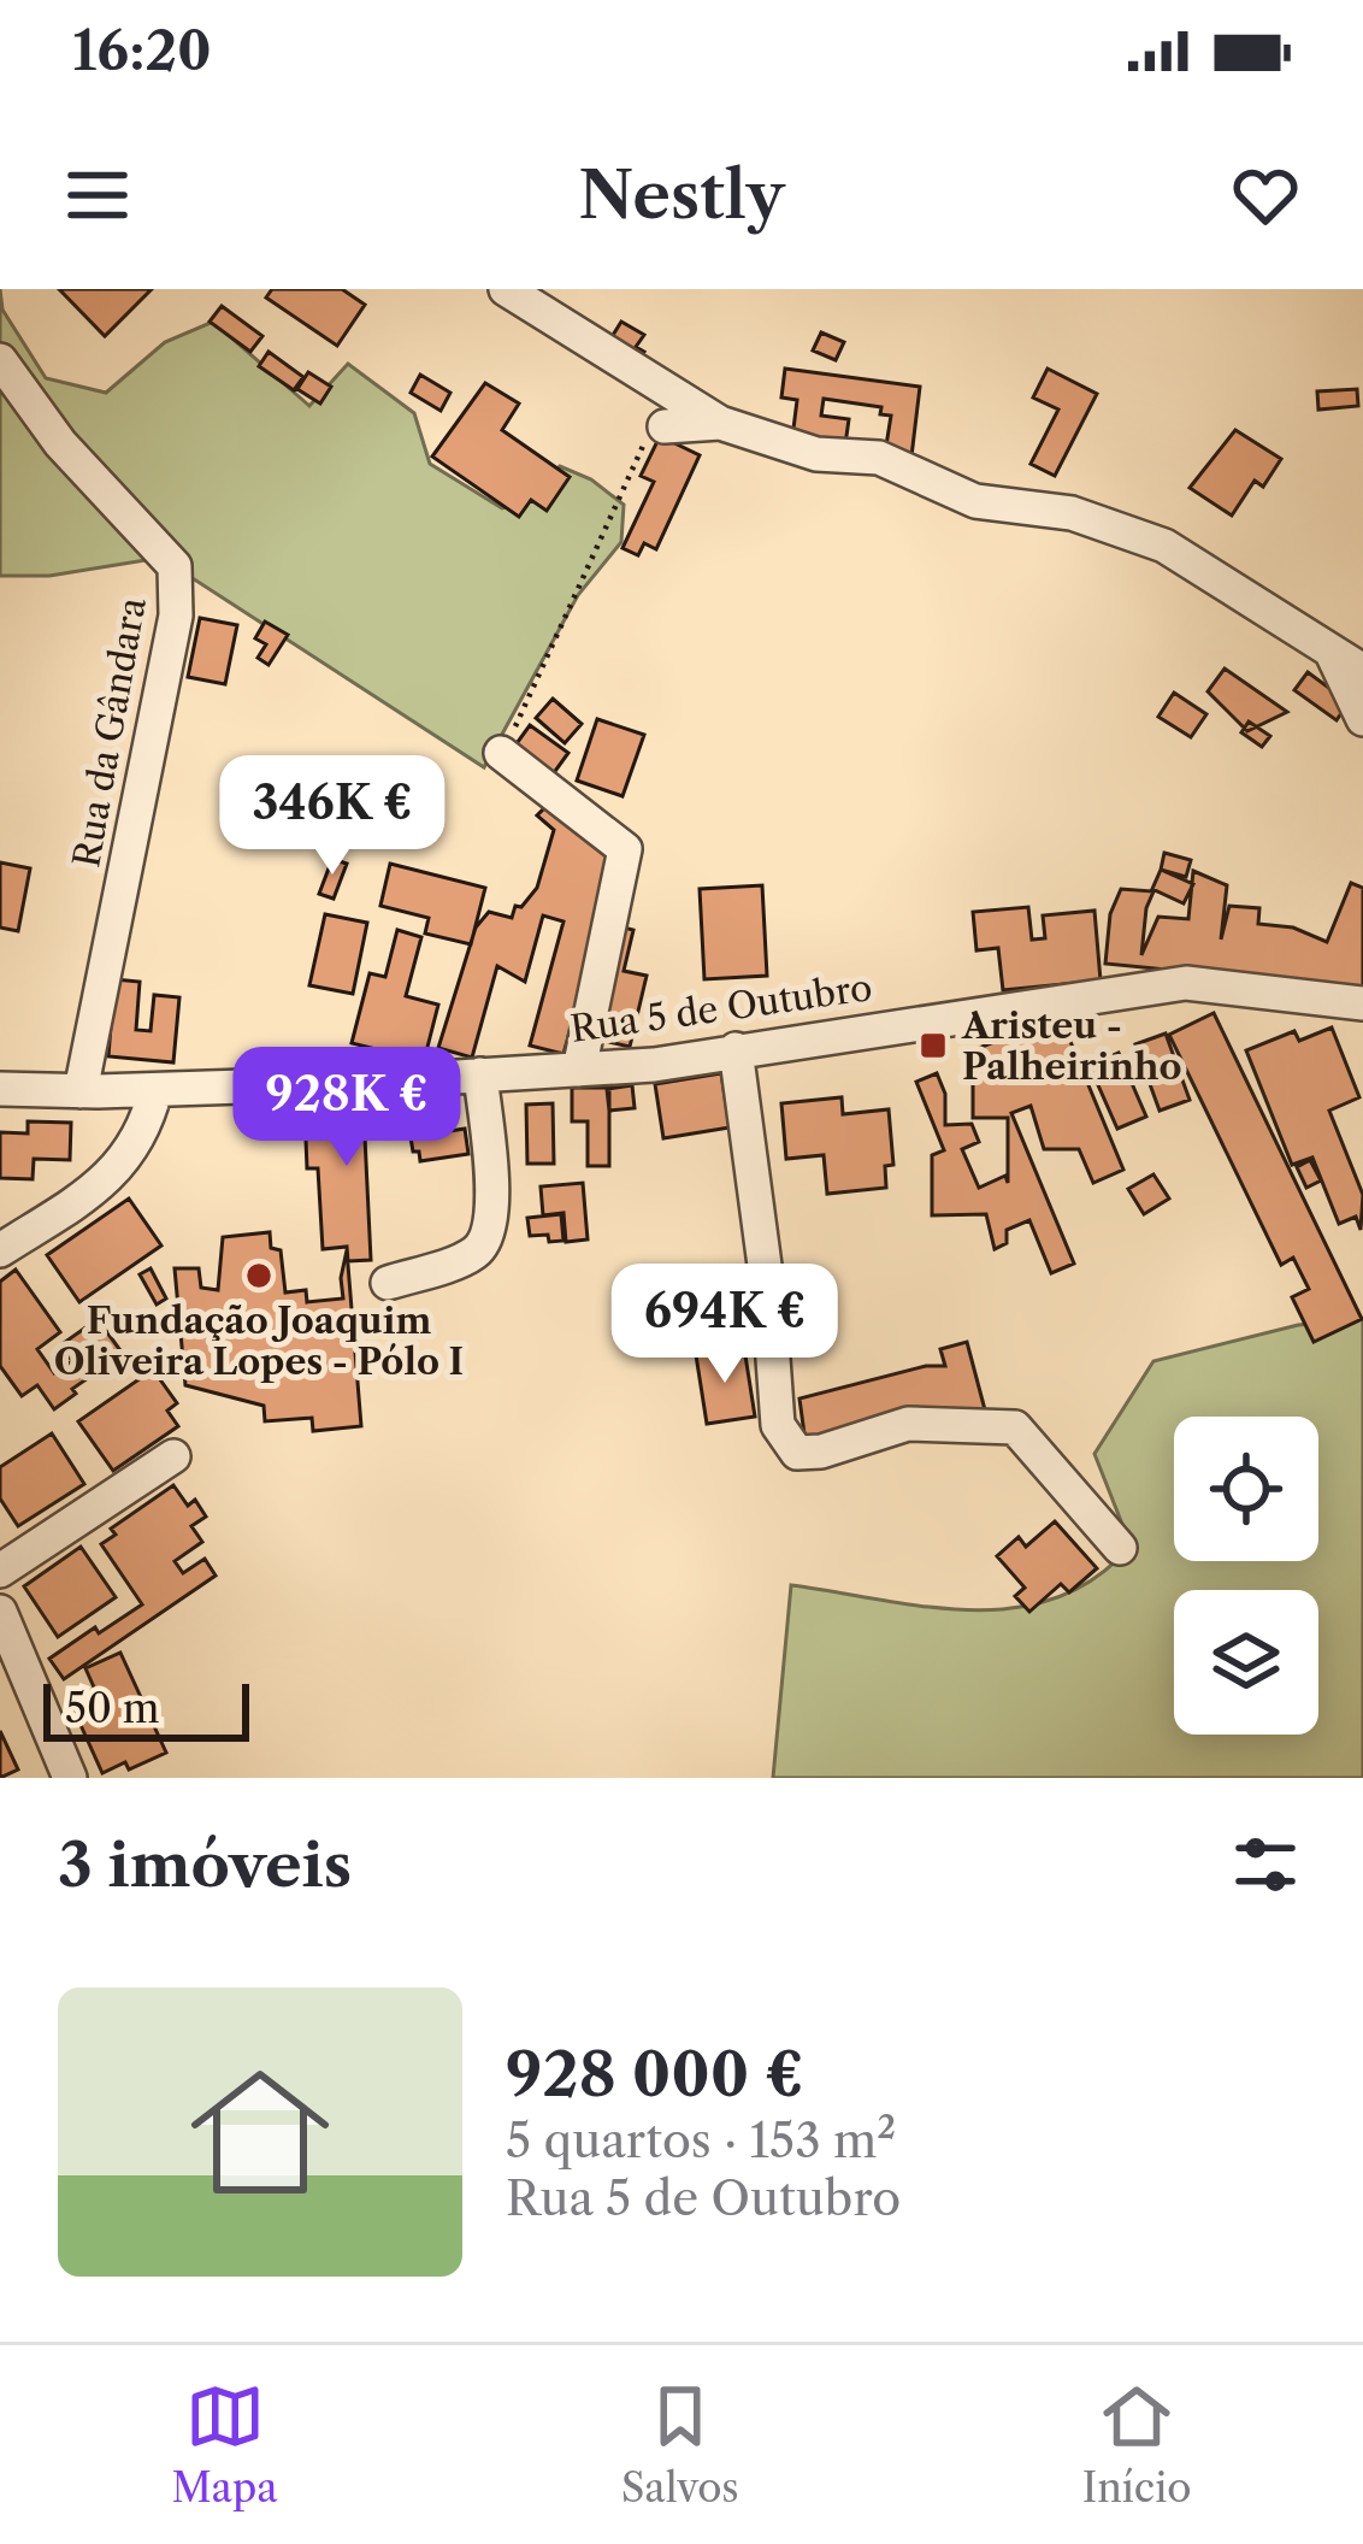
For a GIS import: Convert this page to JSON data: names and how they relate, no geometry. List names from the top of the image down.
{
  "streets": {
    "street": ["Rua da Gândara", "Rua 5 de Outubro"]
  },
  "crossings": [
    ["Rua da Gândara", "Rua 5 de Outubro"]
  ],
  "places": {
    "transit": ["Aristeu - Palheirinho"],
    "other": ["Fundação Joaquim Oliveira Lopes - Pólo I"]
  },
  "scale_bar": "50 m",
  "page": {
    "status": "16:20",
    "header": "Nestly",
    "price": ["346K €", "928K €", "694K €"],
    "scale": "50 m",
    "heading": "3 imóveis",
    "list": [
      {
        "name": "928 000 €",
        "note": "5 quartos · 153 m² · Rua 5 de Outubro"
      }
    ],
    "tabs": ["Mapa", "Salvos", "Início"]
  }
}
